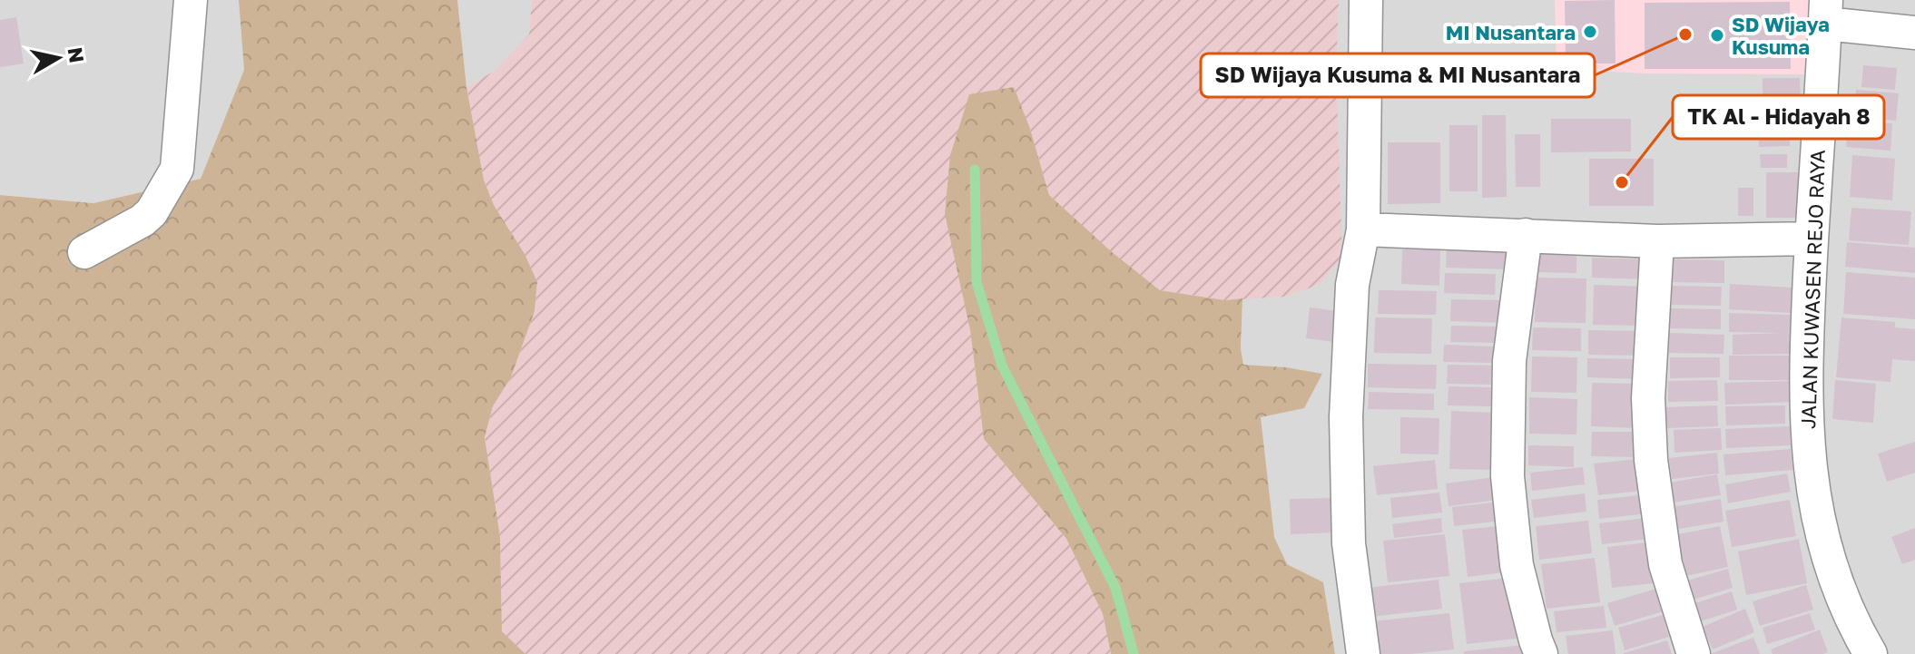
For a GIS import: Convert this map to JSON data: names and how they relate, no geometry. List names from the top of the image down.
{
  "streets": {
    "street": ["JALAN KUWASEN REJO RAYA"]
  },
  "places": [
    "MI Nusantara",
    "SD Wijaya Kusuma & MI Nusantara",
    "SD Wijaya Kusuma",
    "TK Al - Hidayah 8"
  ],
  "north": "right"
}
